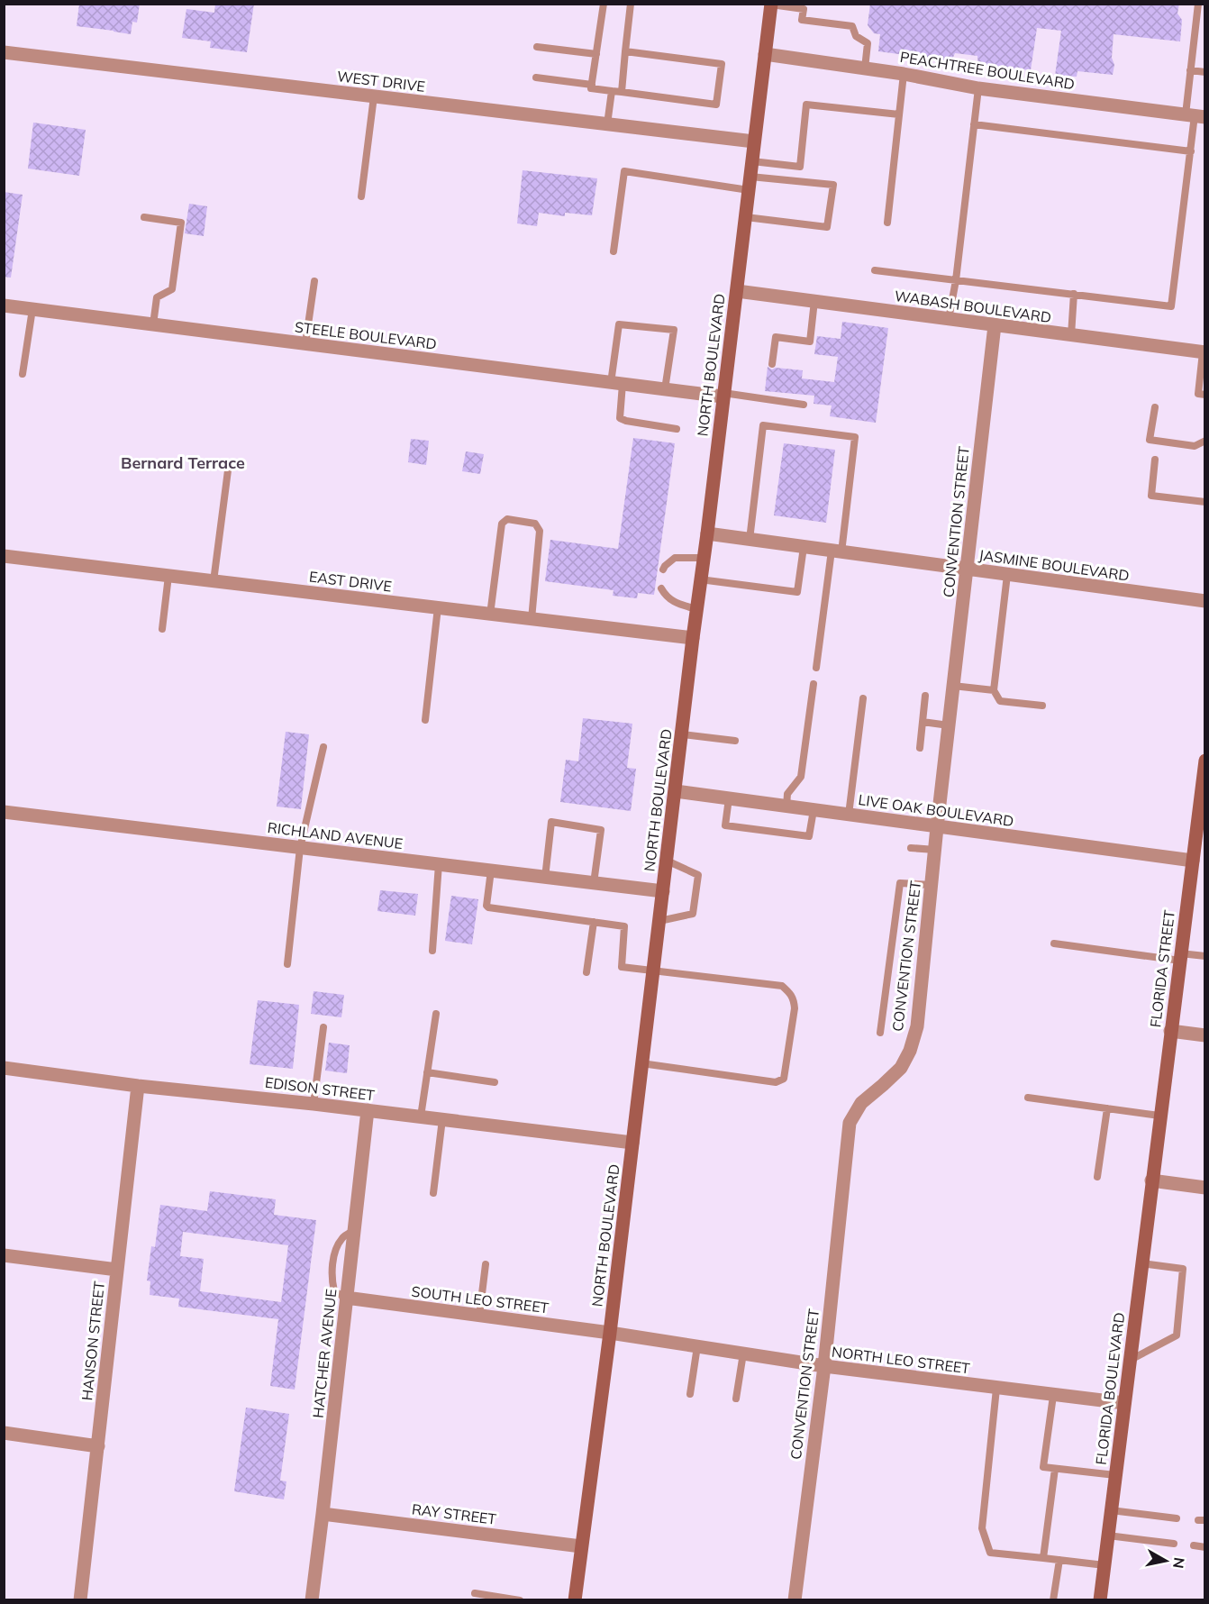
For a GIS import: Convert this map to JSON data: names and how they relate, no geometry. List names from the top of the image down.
{
  "streets": {
    "street": [
      "PEACHTREE BOULEVARD",
      "WEST DRIVE",
      "WABASH BOULEVARD",
      "STEELE BOULEVARD",
      "NORTH BOULEVARD",
      "CONVENTION STREET",
      "JASMINE BOULEVARD",
      "EAST DRIVE",
      "LIVE OAK BOULEVARD",
      "RICHLAND AVENUE",
      "FLORIDA STREET",
      "EDISON STREET",
      "SOUTH LEO STREET",
      "HANSON STREET",
      "HATCHER AVENUE",
      "NORTH LEO STREET",
      "FLORIDA BOULEVARD",
      "RAY STREET"
    ]
  },
  "crossings": [
    ["PEACHTREE BOULEVARD", "NORTH BOULEVARD"],
    ["WEST DRIVE", "NORTH BOULEVARD"],
    ["WABASH BOULEVARD", "NORTH BOULEVARD"],
    ["WABASH BOULEVARD", "CONVENTION STREET"],
    ["STEELE BOULEVARD", "NORTH BOULEVARD"],
    ["NORTH BOULEVARD", "JASMINE BOULEVARD"],
    ["NORTH BOULEVARD", "EAST DRIVE"],
    ["NORTH BOULEVARD", "LIVE OAK BOULEVARD"],
    ["NORTH BOULEVARD", "RICHLAND AVENUE"],
    ["NORTH BOULEVARD", "EDISON STREET"],
    ["NORTH BOULEVARD", "SOUTH LEO STREET"],
    ["NORTH BOULEVARD", "NORTH LEO STREET"],
    ["NORTH BOULEVARD", "RAY STREET"],
    ["CONVENTION STREET", "JASMINE BOULEVARD"],
    ["CONVENTION STREET", "LIVE OAK BOULEVARD"],
    ["CONVENTION STREET", "NORTH LEO STREET"],
    ["LIVE OAK BOULEVARD", "FLORIDA STREET"],
    ["FLORIDA STREET", "FLORIDA BOULEVARD"],
    ["EDISON STREET", "HANSON STREET"],
    ["EDISON STREET", "HATCHER AVENUE"],
    ["SOUTH LEO STREET", "HATCHER AVENUE"],
    ["SOUTH LEO STREET", "NORTH LEO STREET"],
    ["HATCHER AVENUE", "RAY STREET"],
    ["NORTH LEO STREET", "FLORIDA BOULEVARD"]
  ],
  "districts": ["Bernard Terrace"],
  "north": "right"
}
